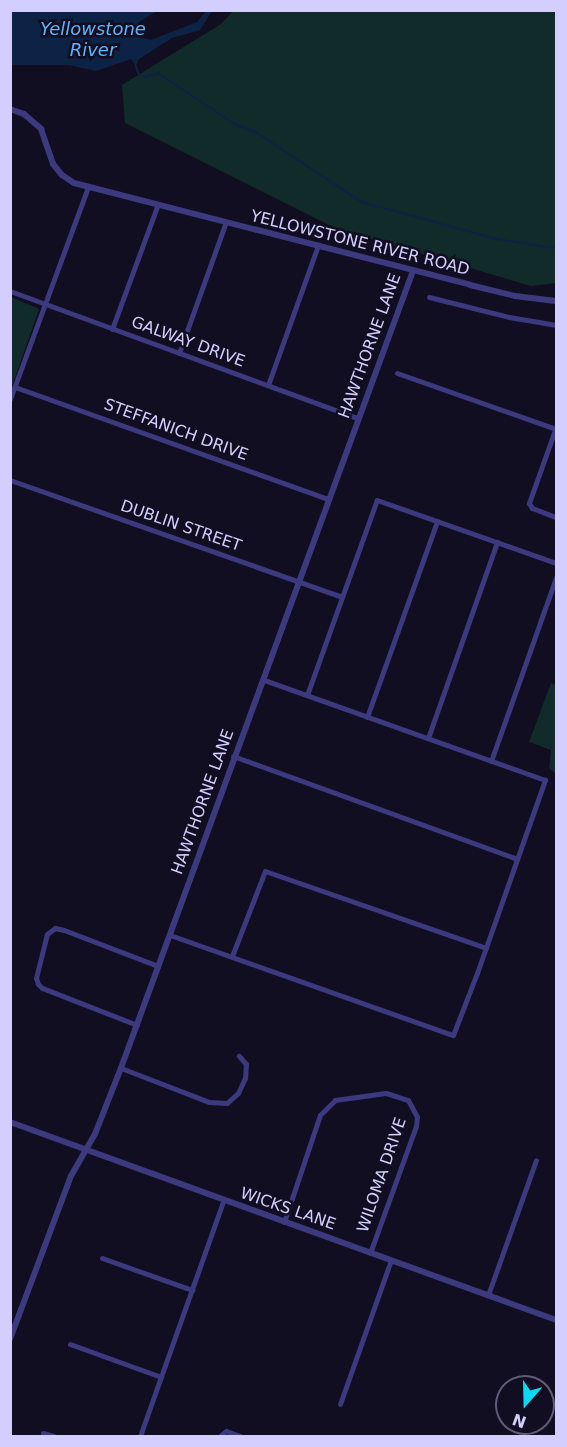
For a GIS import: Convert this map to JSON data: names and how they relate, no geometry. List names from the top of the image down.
{
  "streets": {
    "street": [
      "YELLOWSTONE RIVER ROAD",
      "GALWAY DRIVE",
      "HAWTHORNE LANE",
      "STEFFANICH DRIVE",
      "DUBLIN STREET",
      "WILOMA DRIVE",
      "WICKS LANE"
    ]
  },
  "crossings": [
    ["YELLOWSTONE RIVER ROAD", "HAWTHORNE LANE"],
    ["GALWAY DRIVE", "HAWTHORNE LANE"],
    ["HAWTHORNE LANE", "STEFFANICH DRIVE"],
    ["HAWTHORNE LANE", "DUBLIN STREET"],
    ["HAWTHORNE LANE", "WICKS LANE"],
    ["WILOMA DRIVE", "WICKS LANE"]
  ],
  "water": ["Yellowstone River"],
  "north": "bottom"
}
